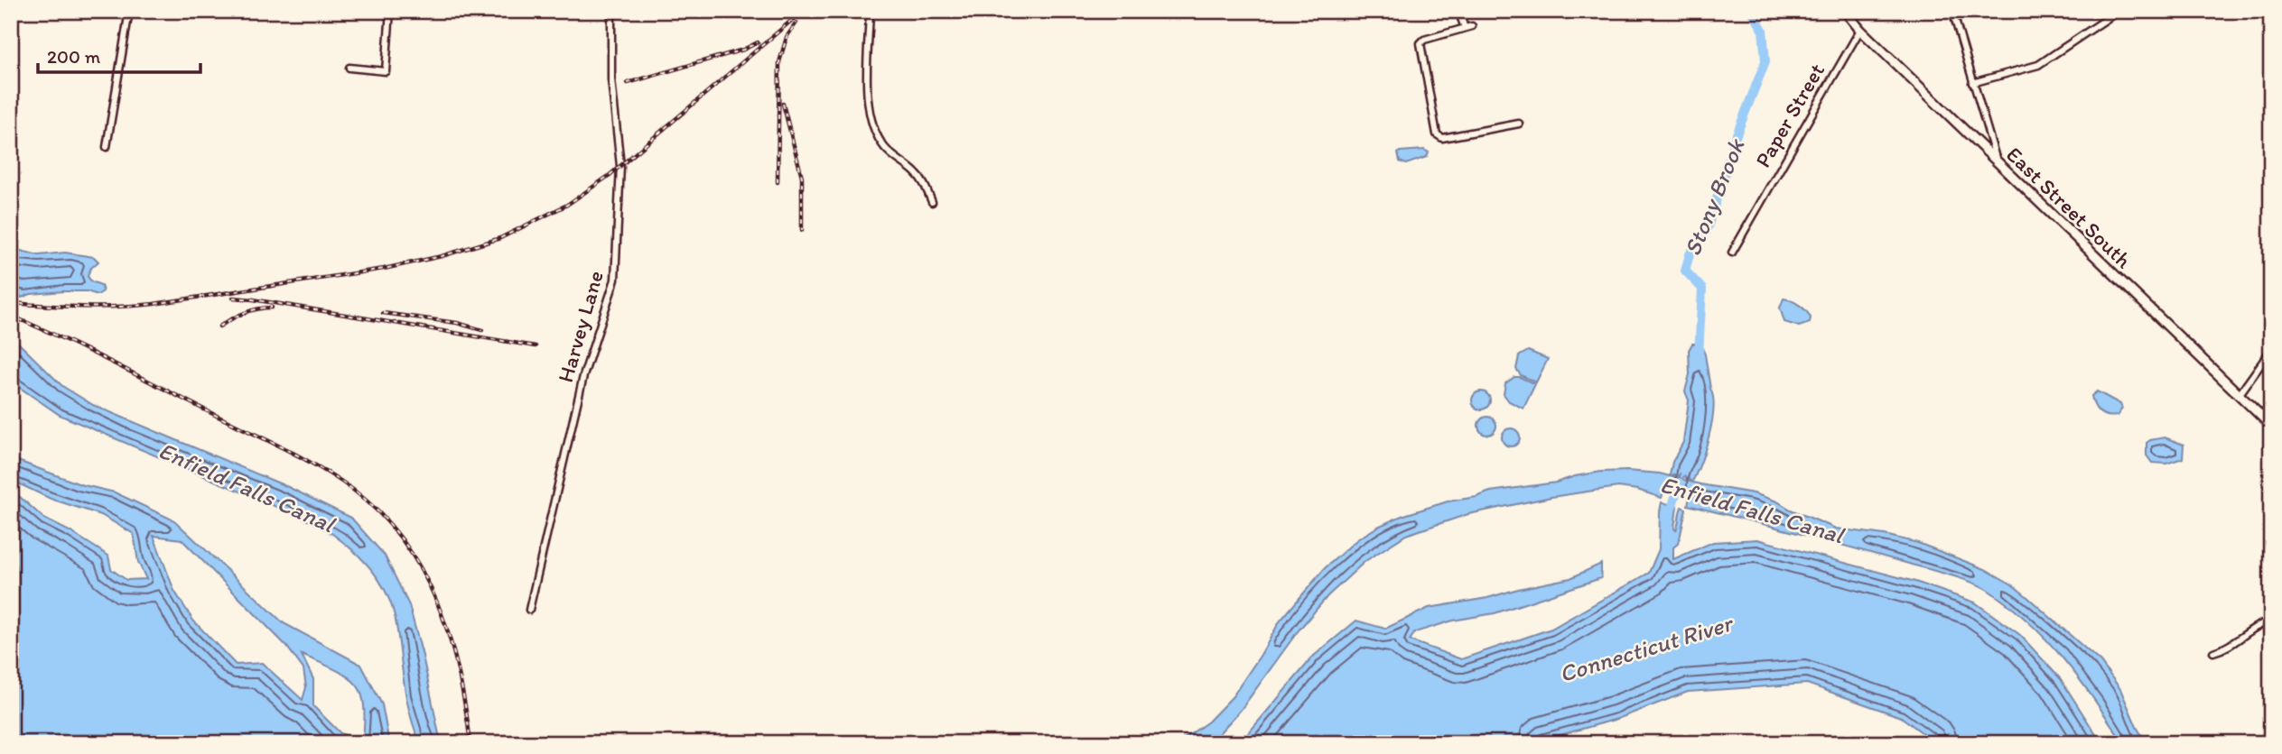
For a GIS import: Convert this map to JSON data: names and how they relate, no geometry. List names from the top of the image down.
{
  "streets": {
    "main road": ["East Street South"],
    "street": ["Paper Street", "Harvey Lane"]
  },
  "crossings": [
    ["Paper Street", "East Street South"]
  ],
  "water": ["Stony Brook", "Enfield Falls Canal", "Connecticut River"],
  "scale_bar": "200 m"
}
